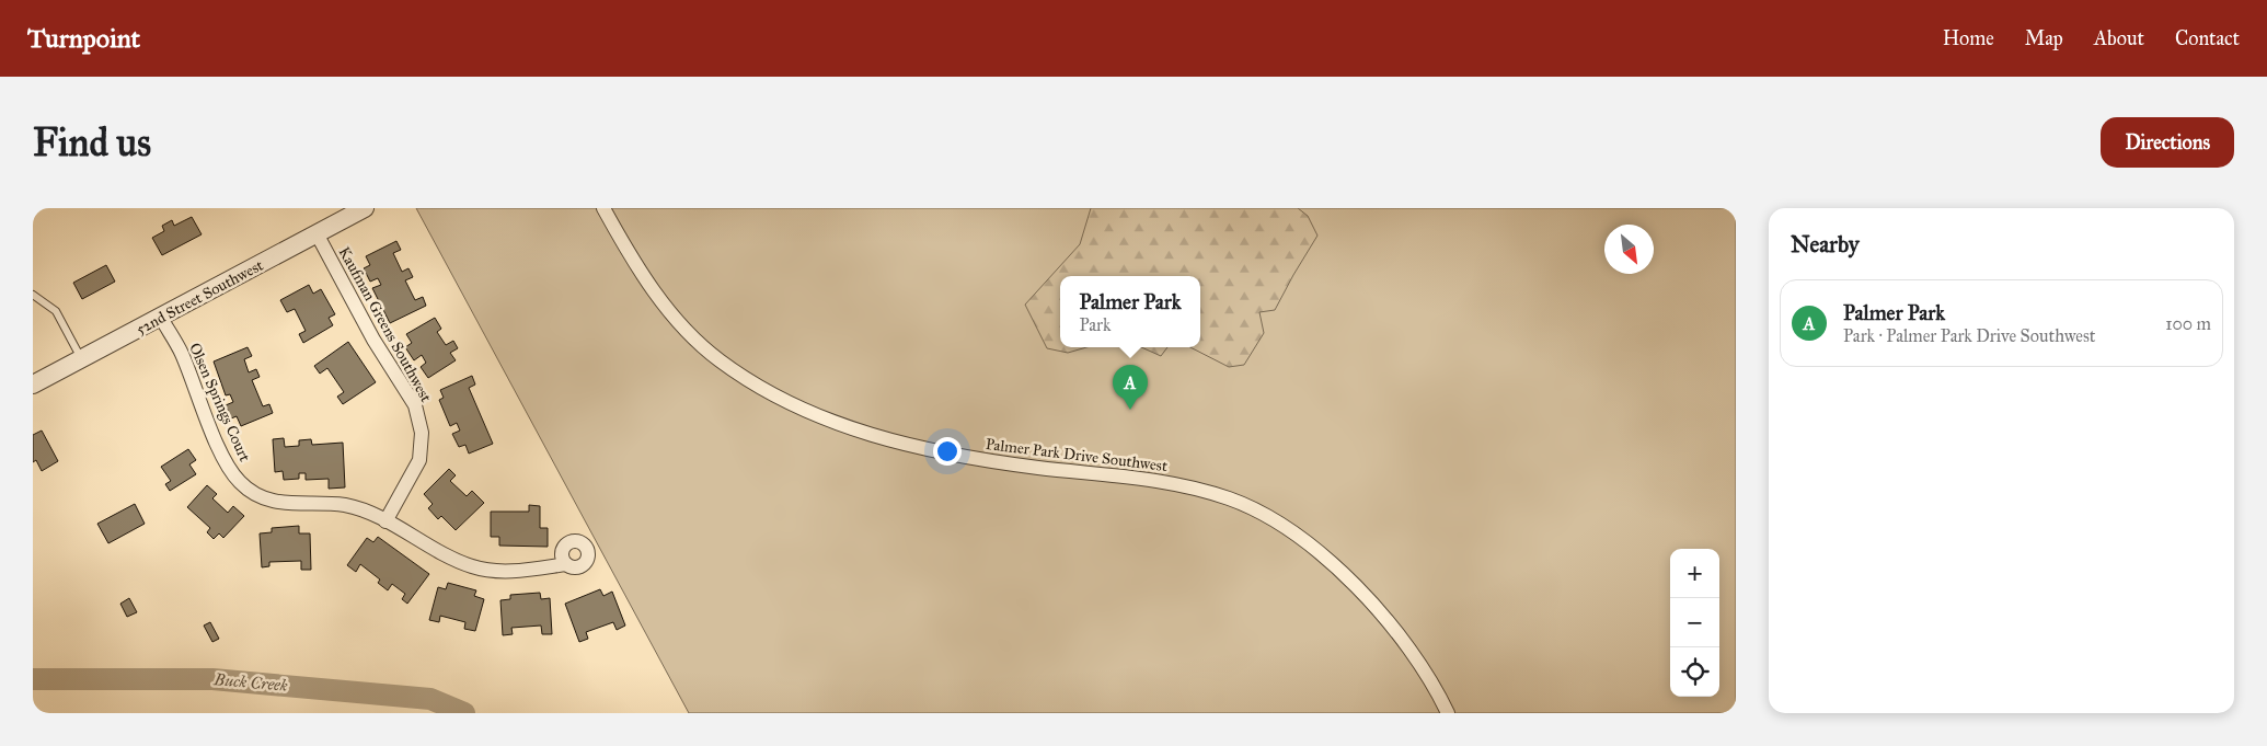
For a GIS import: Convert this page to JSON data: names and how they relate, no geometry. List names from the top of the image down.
{
  "streets": {
    "street": [
      "52nd Street Southwest",
      "Kaufman Greens Southwest",
      "Olsen Springs Court",
      "Palmer Park Drive Southwest"
    ]
  },
  "crossings": [
    ["52nd Street Southwest", "Kaufman Greens Southwest"],
    ["52nd Street Southwest", "Olsen Springs Court"],
    ["Kaufman Greens Southwest", "Olsen Springs Court"]
  ],
  "water": ["Buck Creek"],
  "north": "bottom right",
  "page": {
    "header": "Turnpoint",
    "nav": [
      "Home",
      "Map",
      "About",
      "Contact"
    ],
    "buttons": "Directions",
    "title": "Find us",
    "heading": "Nearby",
    "popup": ["Palmer Park", "Park"],
    "list": [
      {
        "mark": "A",
        "name": "Palmer Park",
        "note": "Park · Palmer Park Drive Southwest",
        "value": "100 m"
      }
    ],
    "pins": "A",
    "map_buttons": ["+", "−"]
  }
}
